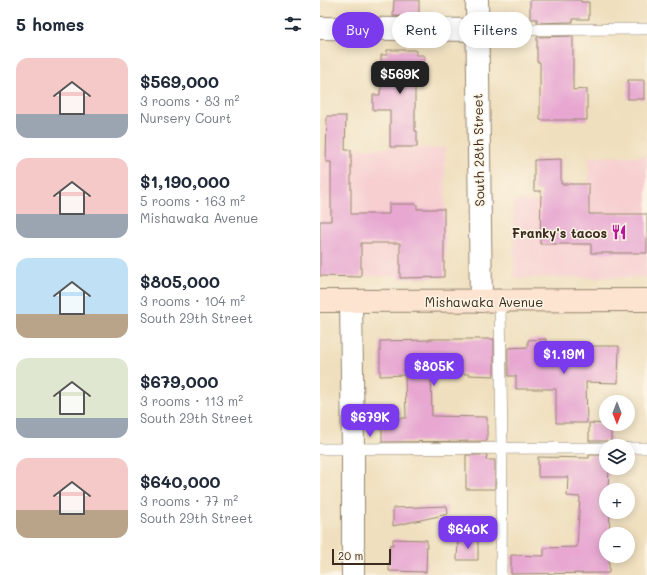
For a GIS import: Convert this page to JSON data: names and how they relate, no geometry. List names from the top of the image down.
{
  "streets": {
    "main road": ["Mishawaka Avenue"],
    "street": ["South 28th Street"]
  },
  "crossings": [
    ["South 28th Street", "Mishawaka Avenue"]
  ],
  "places": {
    "restaurant": ["Franky's tacos"]
  },
  "scale_bar": "20 m",
  "north": "bottom",
  "page": {
    "heading": "5 homes",
    "chip": ["Buy", "Rent", "Filters"],
    "list": [
      {
        "name": "$569,000",
        "note": "3 rooms · 83 m² · Nursery Court"
      },
      {
        "name": "$1,190,000",
        "note": "5 rooms · 163 m² · Mishawaka Avenue"
      },
      {
        "name": "$805,000",
        "note": "3 rooms · 104 m² · South 29th Street"
      },
      {
        "name": "$679,000",
        "note": "3 rooms · 113 m² · South 29th Street"
      },
      {
        "name": "$640,000",
        "note": "3 rooms · 77 m² · South 29th Street"
      }
    ],
    "price": [
      "$569K",
      "$1.19M",
      "$805K",
      "$679K",
      "$640K"
    ],
    "map_buttons": ["+", "−"],
    "scale": "20 m"
  }
}
